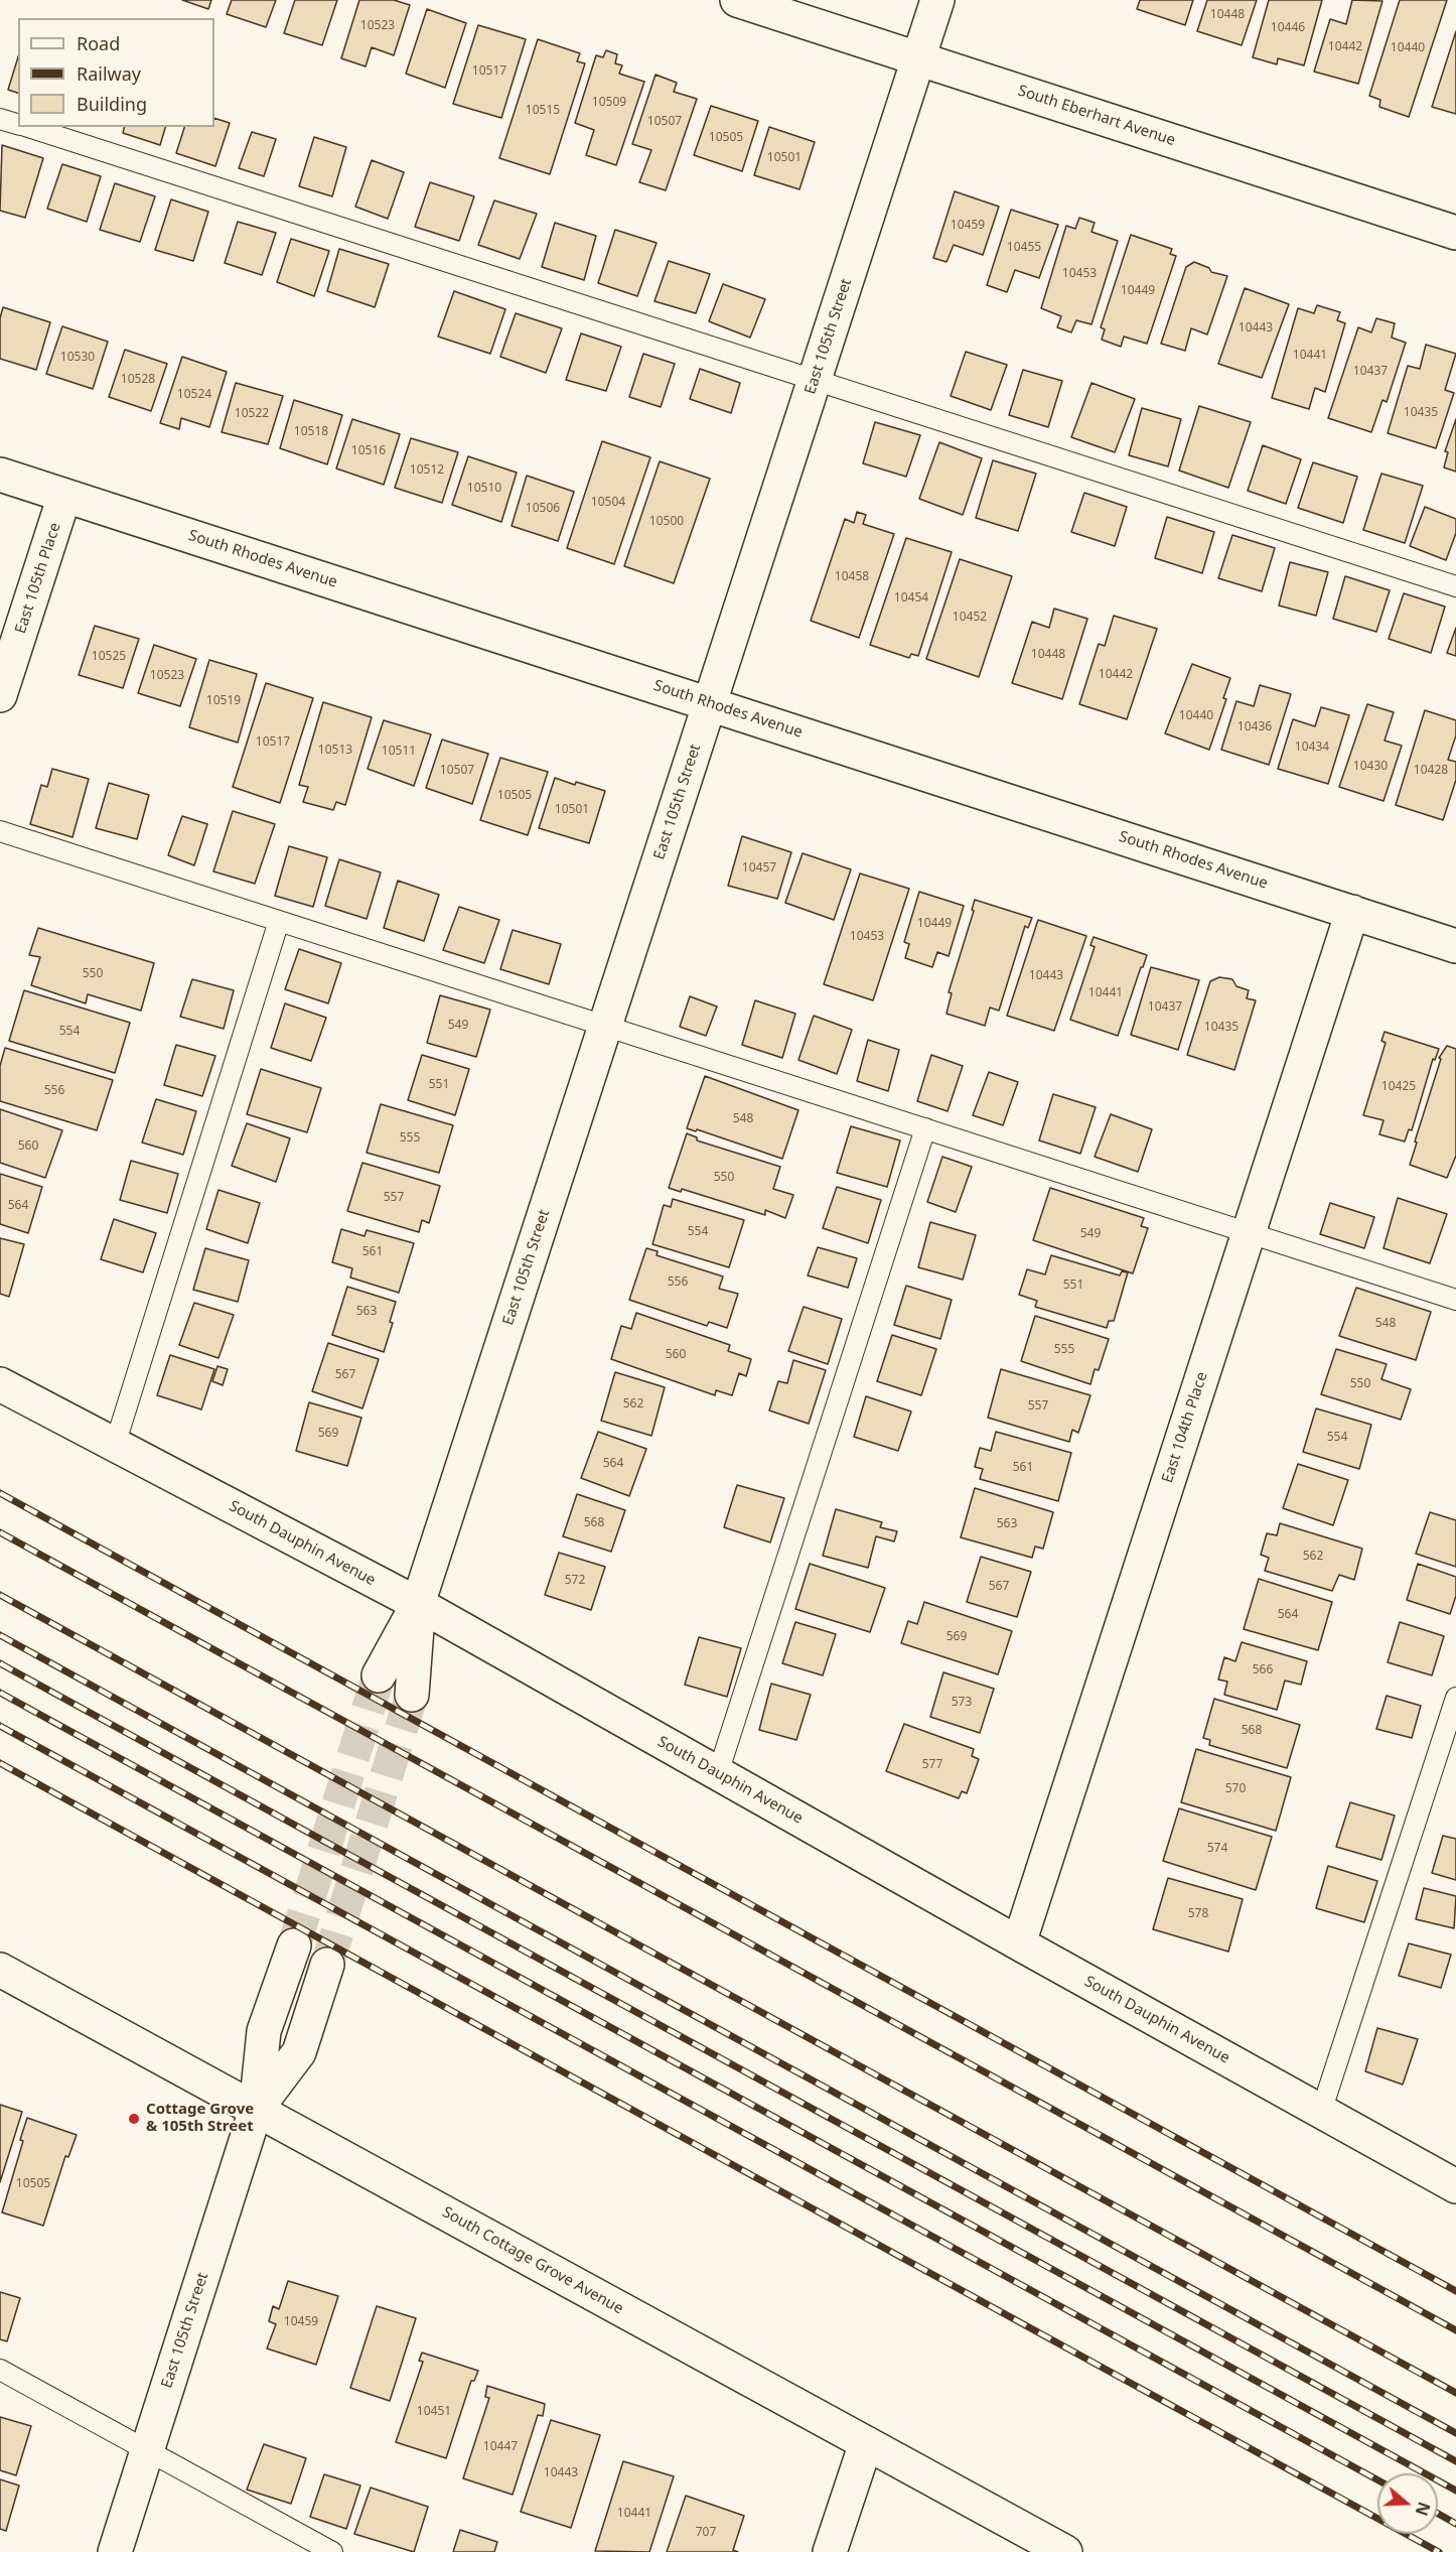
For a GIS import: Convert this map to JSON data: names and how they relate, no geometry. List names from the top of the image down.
{
  "streets": {
    "street": [
      "South Eberhart Avenue",
      "East 105th Street",
      "South Rhodes Avenue",
      "East 105th Place",
      "East 104th Place",
      "South Dauphin Avenue",
      "South Cottage Grove Avenue"
    ]
  },
  "crossings": [
    ["South Eberhart Avenue", "East 105th Street"],
    ["East 105th Street", "South Rhodes Avenue"],
    ["East 105th Street", "South Dauphin Avenue"],
    ["East 105th Street", "South Cottage Grove Avenue"],
    ["South Rhodes Avenue", "East 105th Place"],
    ["South Rhodes Avenue", "East 104th Place"],
    ["East 104th Place", "South Dauphin Avenue"]
  ],
  "places": ["Cottage Grove & 105th Street"],
  "house_numbers": [
    "10448",
    "10523",
    "10446",
    "10442",
    "10440",
    "10517",
    "10509",
    "10515",
    "10507",
    "10505",
    "10501",
    "10459",
    "10455",
    "10453",
    "10449",
    "10443",
    "10441",
    "10530",
    "10437",
    "10528",
    "10524",
    "10435",
    "10522",
    "10518",
    "10516",
    "10512",
    "10510",
    "10504",
    "10506",
    "10500",
    "10458",
    "10454",
    "10452",
    "10448",
    "10525",
    "10442",
    "10523",
    "10519",
    "10440",
    "10436",
    "10517",
    "10434",
    "10513",
    "10511",
    "10430",
    "10507",
    "10428",
    "10505",
    "10501",
    "10457",
    "10449",
    "10453",
    "550",
    "10443",
    "10441",
    "10437",
    "549",
    "10435",
    "554",
    "551",
    "10425",
    "556",
    "548",
    "555",
    "560",
    "550",
    "557",
    "564",
    "554",
    "549",
    "561",
    "556",
    "551",
    "563",
    "548",
    "555",
    "560",
    "567",
    "550",
    "562",
    "557",
    "569",
    "554",
    "564",
    "561",
    "568",
    "563",
    "562",
    "572",
    "567",
    "564",
    "569",
    "566",
    "573",
    "568",
    "577",
    "570",
    "574",
    "578",
    "10505",
    "10459",
    "10451",
    "10447",
    "10443",
    "10441",
    "707"
  ],
  "legend": ["Road", "Railway", "Building"],
  "north": "right"
}
